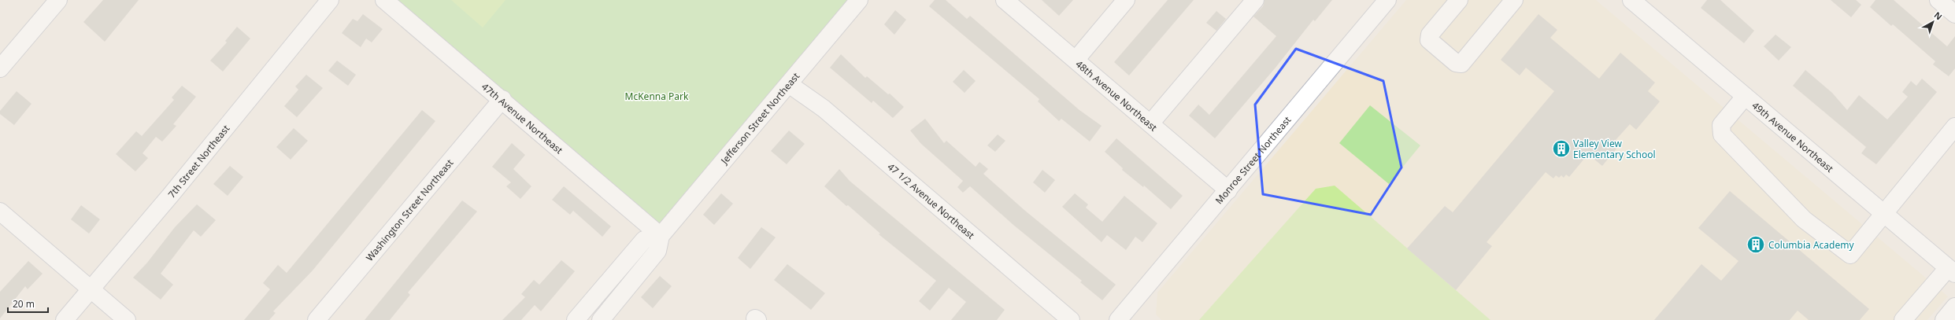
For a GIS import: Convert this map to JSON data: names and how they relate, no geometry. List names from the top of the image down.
{
  "streets": {
    "street": [
      "48th Avenue Northeast",
      "47th Avenue Northeast",
      "Jefferson Street Northeast",
      "49th Avenue Northeast",
      "Monroe Street Northeast",
      "7th Street Northeast",
      "47 1/2 Avenue Northeast",
      "Washington Street Northeast"
    ]
  },
  "crossings": [
    ["48th Avenue Northeast", "Monroe Street Northeast"],
    ["47th Avenue Northeast", "Jefferson Street Northeast"],
    ["47th Avenue Northeast", "Washington Street Northeast"],
    ["Jefferson Street Northeast", "47 1/2 Avenue Northeast"]
  ],
  "parks": ["McKenna Park"],
  "places": {
    "building": ["Valley View Elementary School", "Columbia Academy"]
  },
  "scale_bar": "20 m",
  "north": "top right"
}
